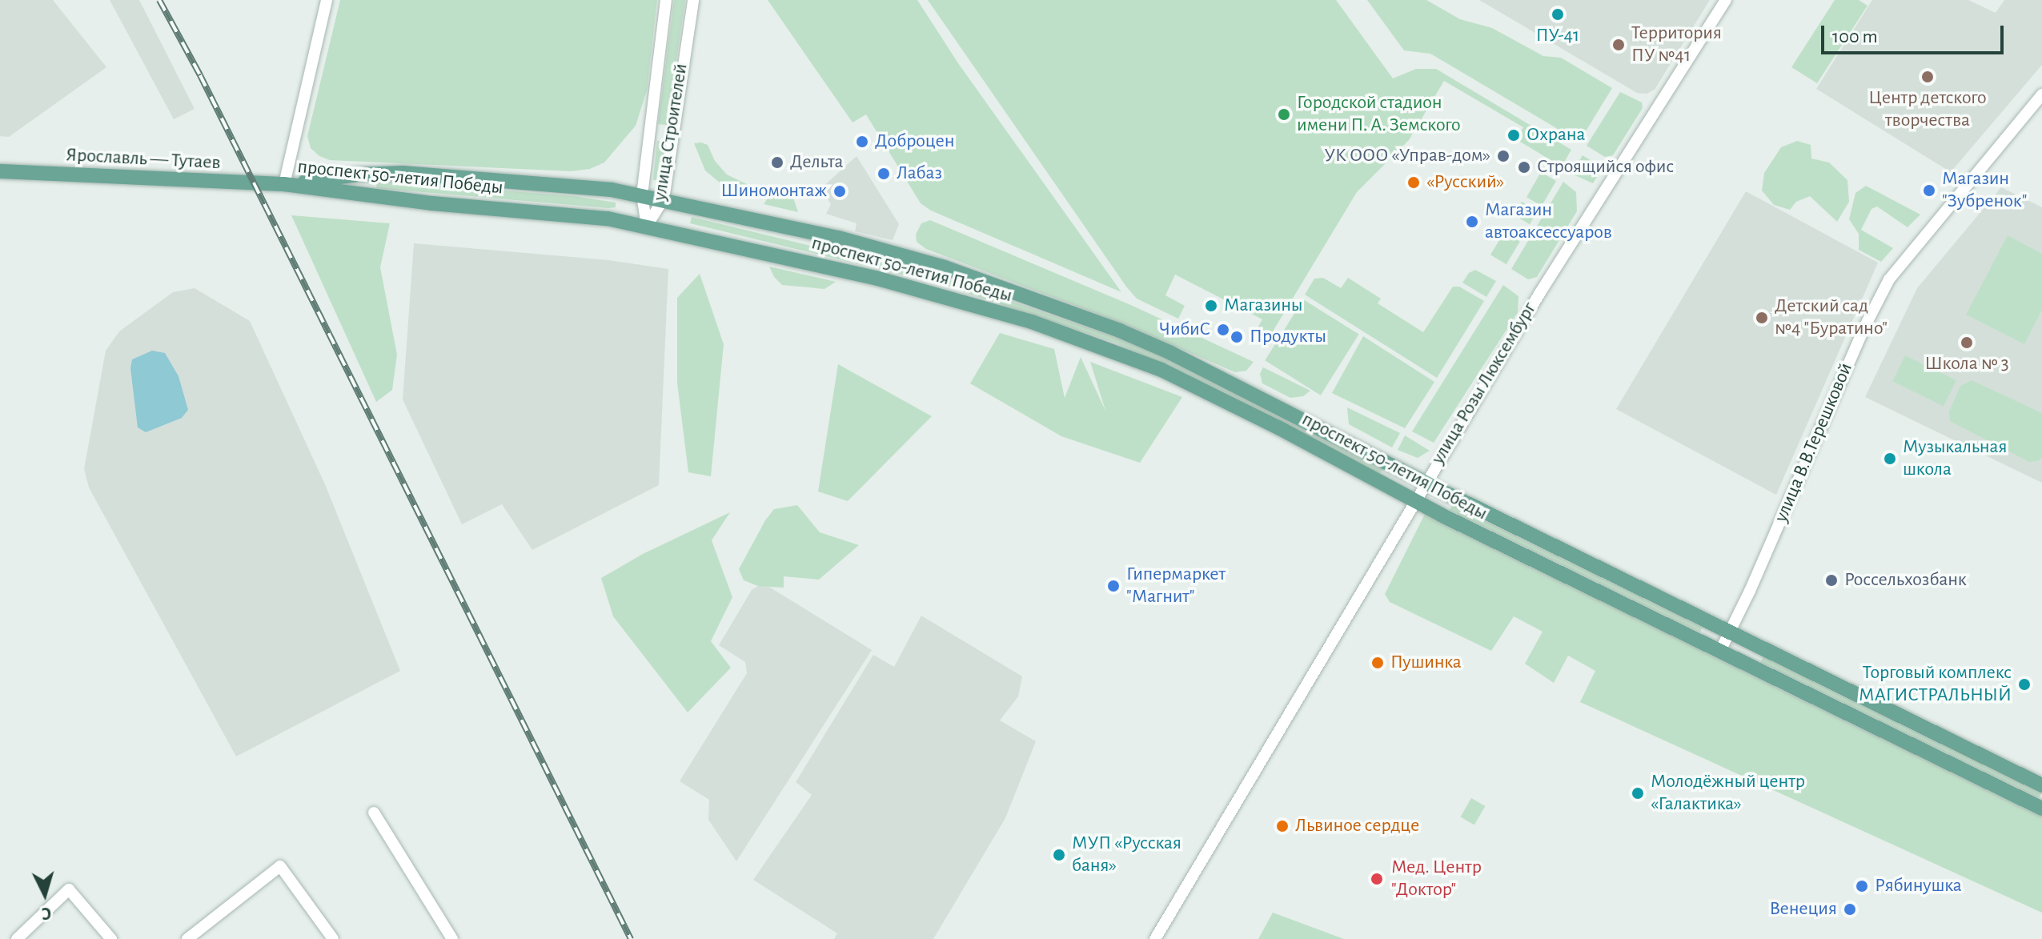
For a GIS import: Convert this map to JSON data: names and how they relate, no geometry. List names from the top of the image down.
{
  "streets": {
    "main road": ["Ярославль — Тутаев", "проспект 50-летия Победы"],
    "street": ["улица Строителей", "улица Розы Люксембург", "улица В.В.Терешковой"]
  },
  "crossings": [
    ["улица Строителей", "проспект 50-летия Победы"],
    ["Ярославль — Тутаев", "проспект 50-летия Победы"],
    ["проспект 50-летия Победы", "улица Розы Люксембург"],
    ["проспект 50-летия Победы", "улица В.В.Терешковой"]
  ],
  "places": [
    "ПУ-41",
    "Территория ПУ №41",
    "Центр детского творчества",
    "Городской стадион имени П. А. Земского",
    "Охрана",
    "Доброцен",
    "УК ООО «Управ-дом»",
    "Дельта",
    "Строящийся офис",
    "Лабаз",
    "«Русский»",
    "Магазин \"Зубренок\"",
    "Шиномонтаж",
    "Магазин автоаксессуаров",
    "Магазины",
    "Детский сад №4 \"Буратино\"",
    "ЧибиС",
    "Продукты",
    "Школа № 3",
    "Музыкальная школа",
    "Россельхозбанк",
    "Гипермаркет \"Магнит\"",
    "Пушинка",
    "Торговый комплекс МАГИСТРАЛЬНЫЙ",
    "Молодёжный центр «Галактика»",
    "Львиное сердце",
    "МУП «Русская баня»",
    "Мед. Центр \"Доктор\"",
    "Рябинушка",
    "Венеция"
  ],
  "scale_bar": "100 m",
  "north": "bottom"
}
